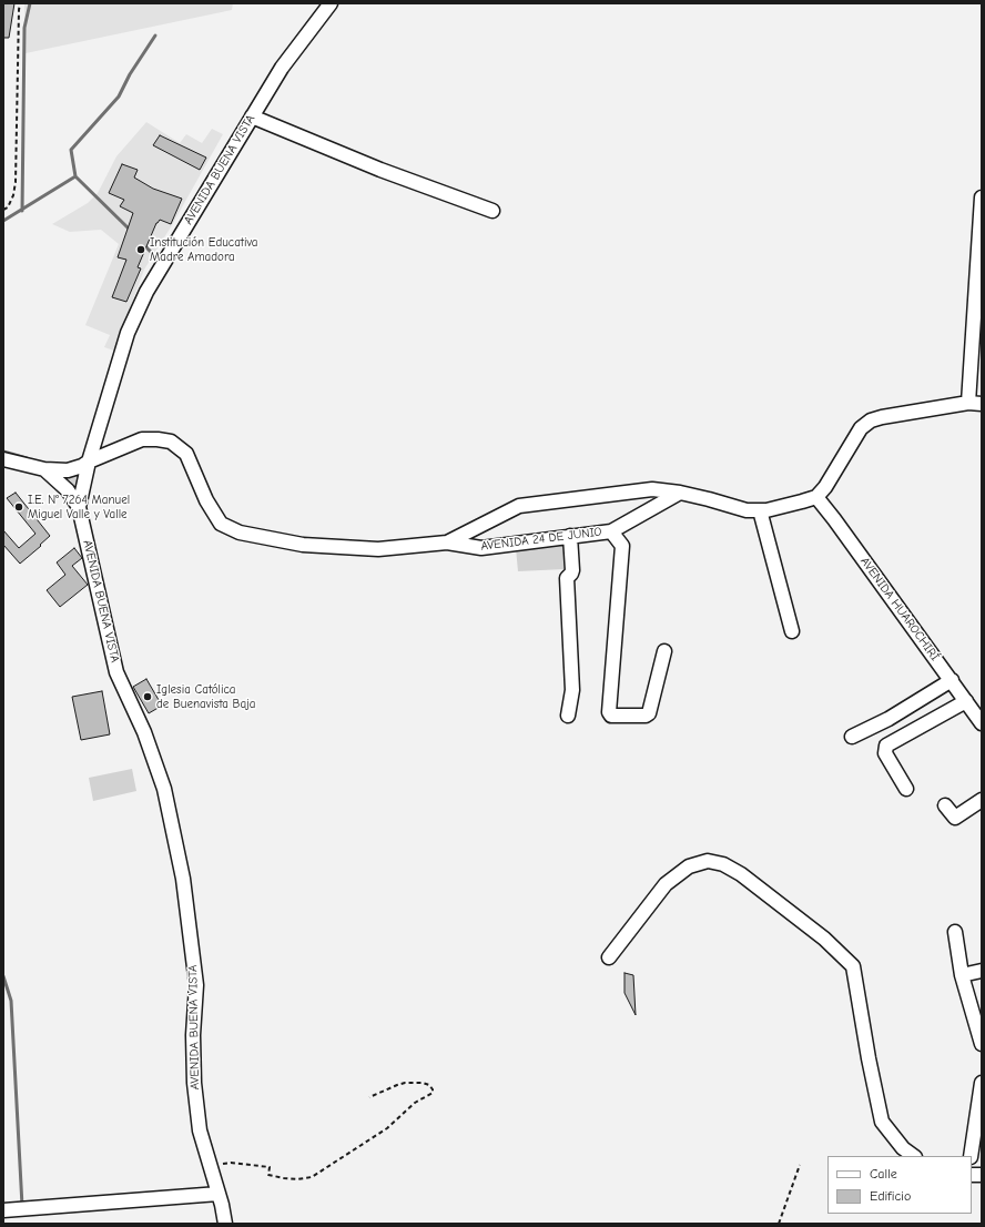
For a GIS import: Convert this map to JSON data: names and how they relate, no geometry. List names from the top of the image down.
{
  "streets": {
    "street": ["AVENIDA BUENA VISTA", "AVENIDA 24 DE JUNIO", "AVENIDA HUAROCHIRÍ"]
  },
  "crossings": [
    ["AVENIDA BUENA VISTA", "AVENIDA 24 DE JUNIO"],
    ["AVENIDA 24 DE JUNIO", "AVENIDA HUAROCHIRÍ"]
  ],
  "places": ["Institución Educativa Madre Amadora", "I.E. N° 7264 Manuel Miguel Valle y Valle", "Iglesia Católica de Buenavista Baja"],
  "legend": ["Calle", "Edificio"]
}
